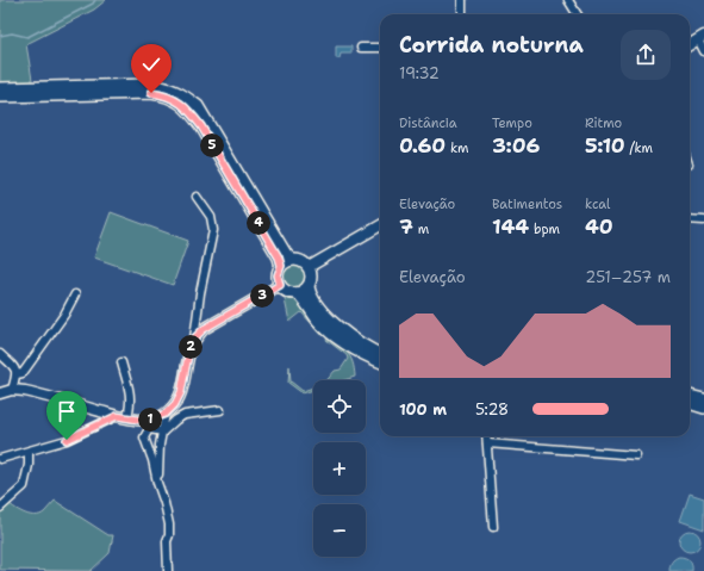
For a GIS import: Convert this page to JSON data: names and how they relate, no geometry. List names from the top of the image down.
{
  "page": {
    "heading": ["Corrida noturna", "19:32"],
    "stats": [
      ["Distância", "0.60 km"],
      ["Tempo", "3:06"],
      ["Ritmo", "5:10 /km"],
      ["Elevação", "7 m"],
      ["Batimentos", "144 bpm"],
      ["kcal", "40"]
    ],
    "pins": [
      "5",
      "4",
      "3",
      "2",
      "1"
    ],
    "chart": ["Elevação", "251–257 m"],
    "map_buttons": ["+", "−"],
    "list": [
      {
        "name": "100 m",
        "note": "5:28"
      }
    ]
  }
}
